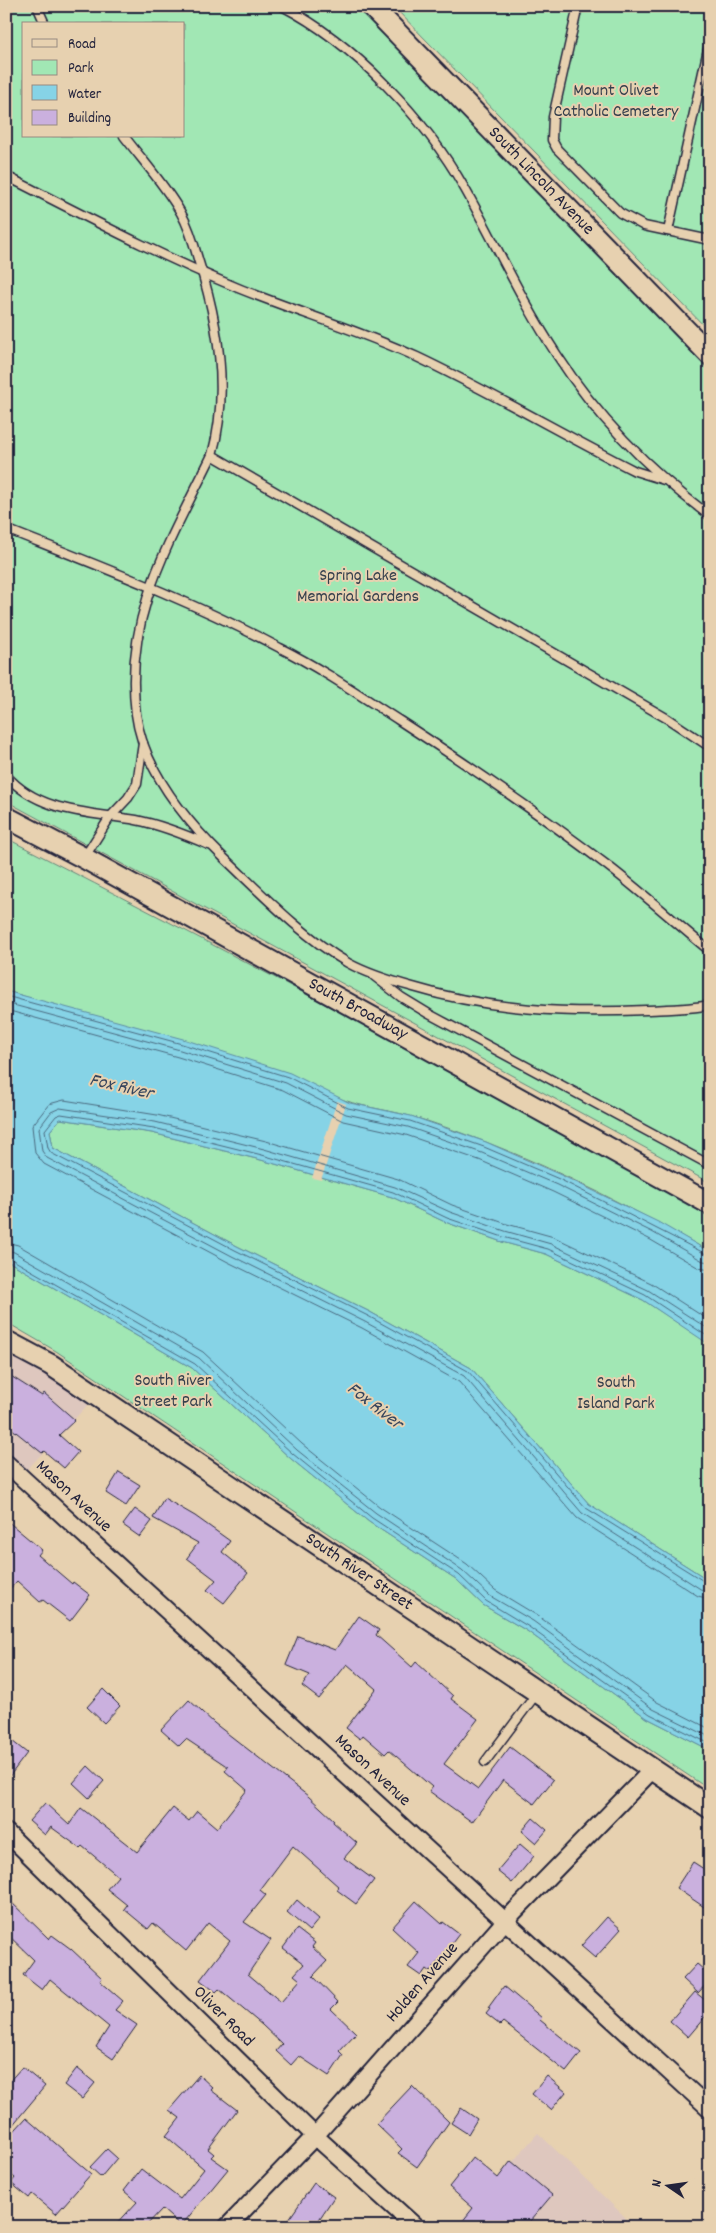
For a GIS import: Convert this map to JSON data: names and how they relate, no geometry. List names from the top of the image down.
{
  "streets": {
    "street": [
      "South Lincoln Avenue",
      "South Broadway",
      "Mason Avenue",
      "South River Street",
      "Holden Avenue",
      "Oliver Road"
    ]
  },
  "crossings": [
    ["Mason Avenue", "Holden Avenue"],
    ["South River Street", "Holden Avenue"],
    ["Holden Avenue", "Oliver Road"]
  ],
  "water": ["Fox River"],
  "parks": [
    "Mount Olivet Catholic Cemetery",
    "Spring Lake Memorial Gardens",
    "South River Street Park",
    "South Island Park"
  ],
  "legend": [
    "Road",
    "Park",
    "Water",
    "Building"
  ],
  "north": "left"
}
